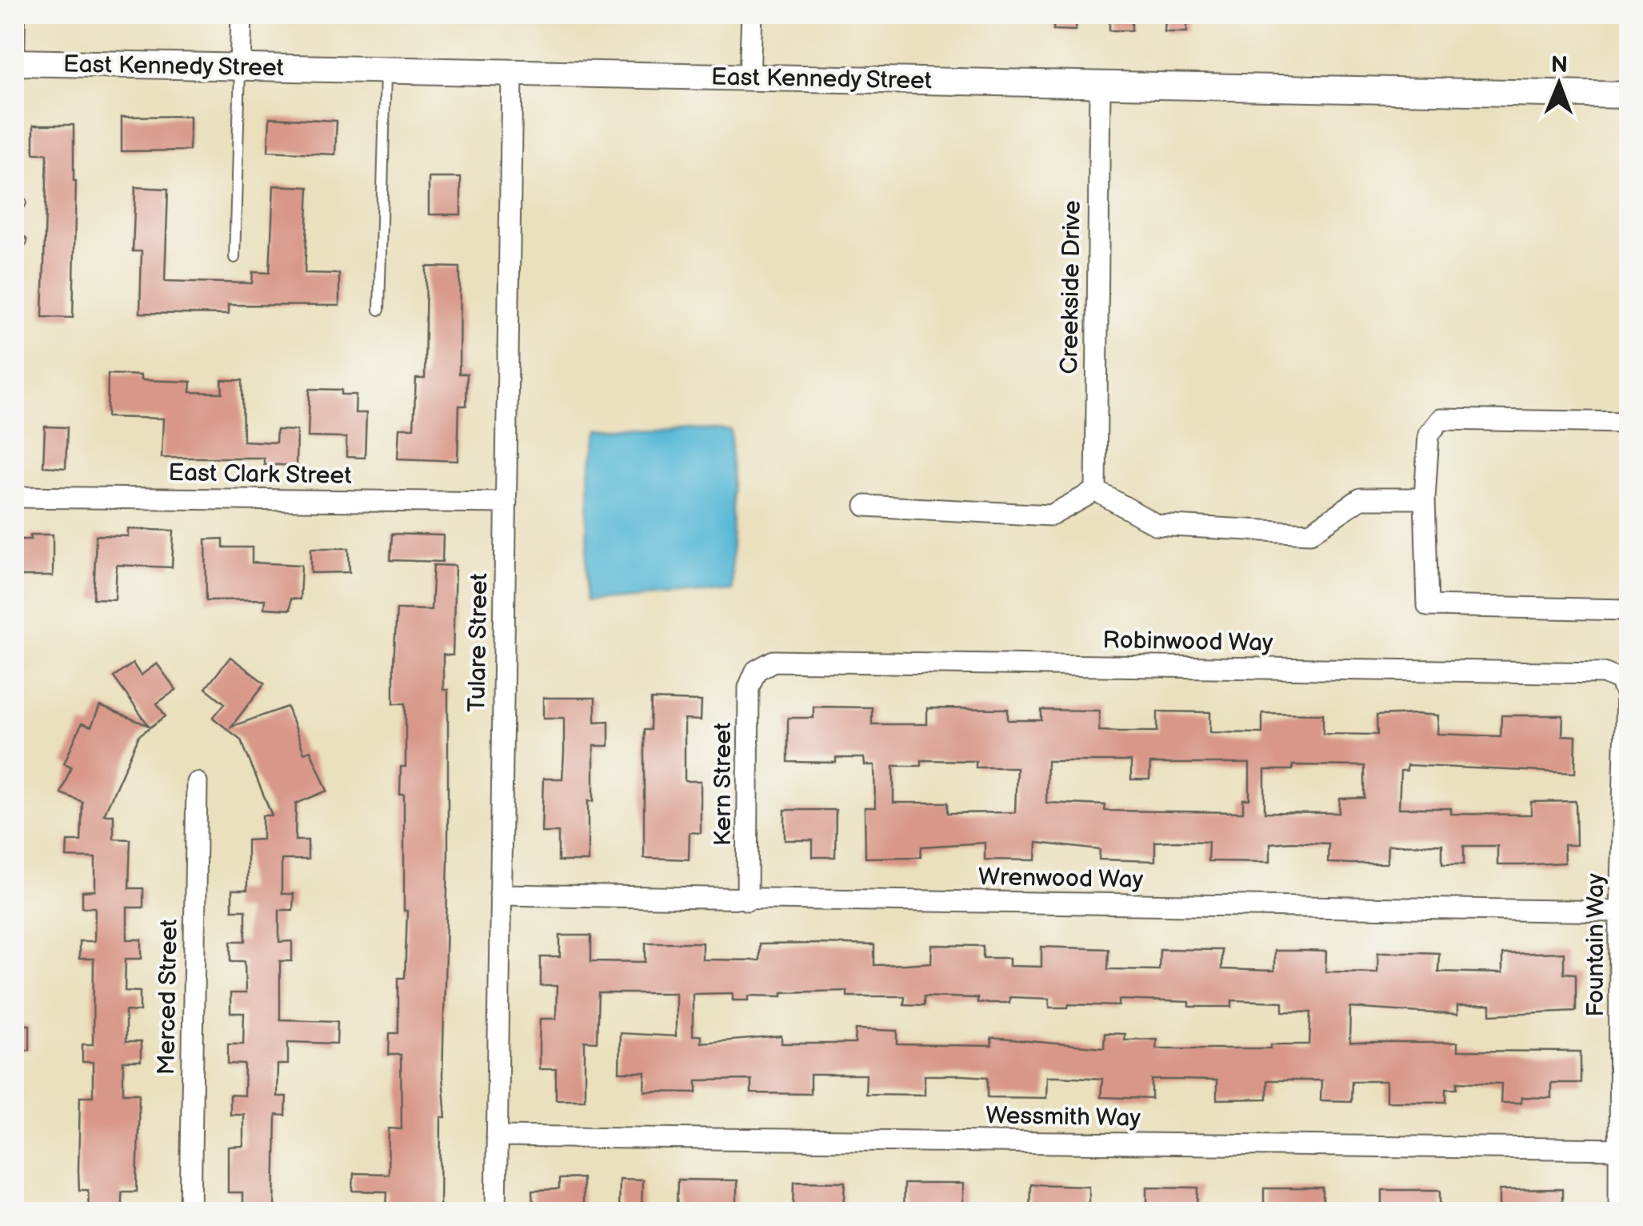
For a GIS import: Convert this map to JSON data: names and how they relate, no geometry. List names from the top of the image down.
{
  "streets": {
    "street": [
      "East Kennedy Street",
      "Creekside Drive",
      "East Clark Street",
      "Robinwood Way",
      "Tulare Street",
      "Kern Street",
      "Wrenwood Way",
      "Fountain Way",
      "Merced Street",
      "Wessmith Way"
    ]
  },
  "crossings": [
    ["East Kennedy Street", "Creekside Drive"],
    ["East Kennedy Street", "Tulare Street"],
    ["East Clark Street", "Tulare Street"],
    ["Robinwood Way", "Kern Street"],
    ["Robinwood Way", "Fountain Way"],
    ["Tulare Street", "Wrenwood Way"],
    ["Tulare Street", "Wessmith Way"],
    ["Kern Street", "Wrenwood Way"],
    ["Wrenwood Way", "Fountain Way"],
    ["Fountain Way", "Wessmith Way"]
  ],
  "north": "top"
}
